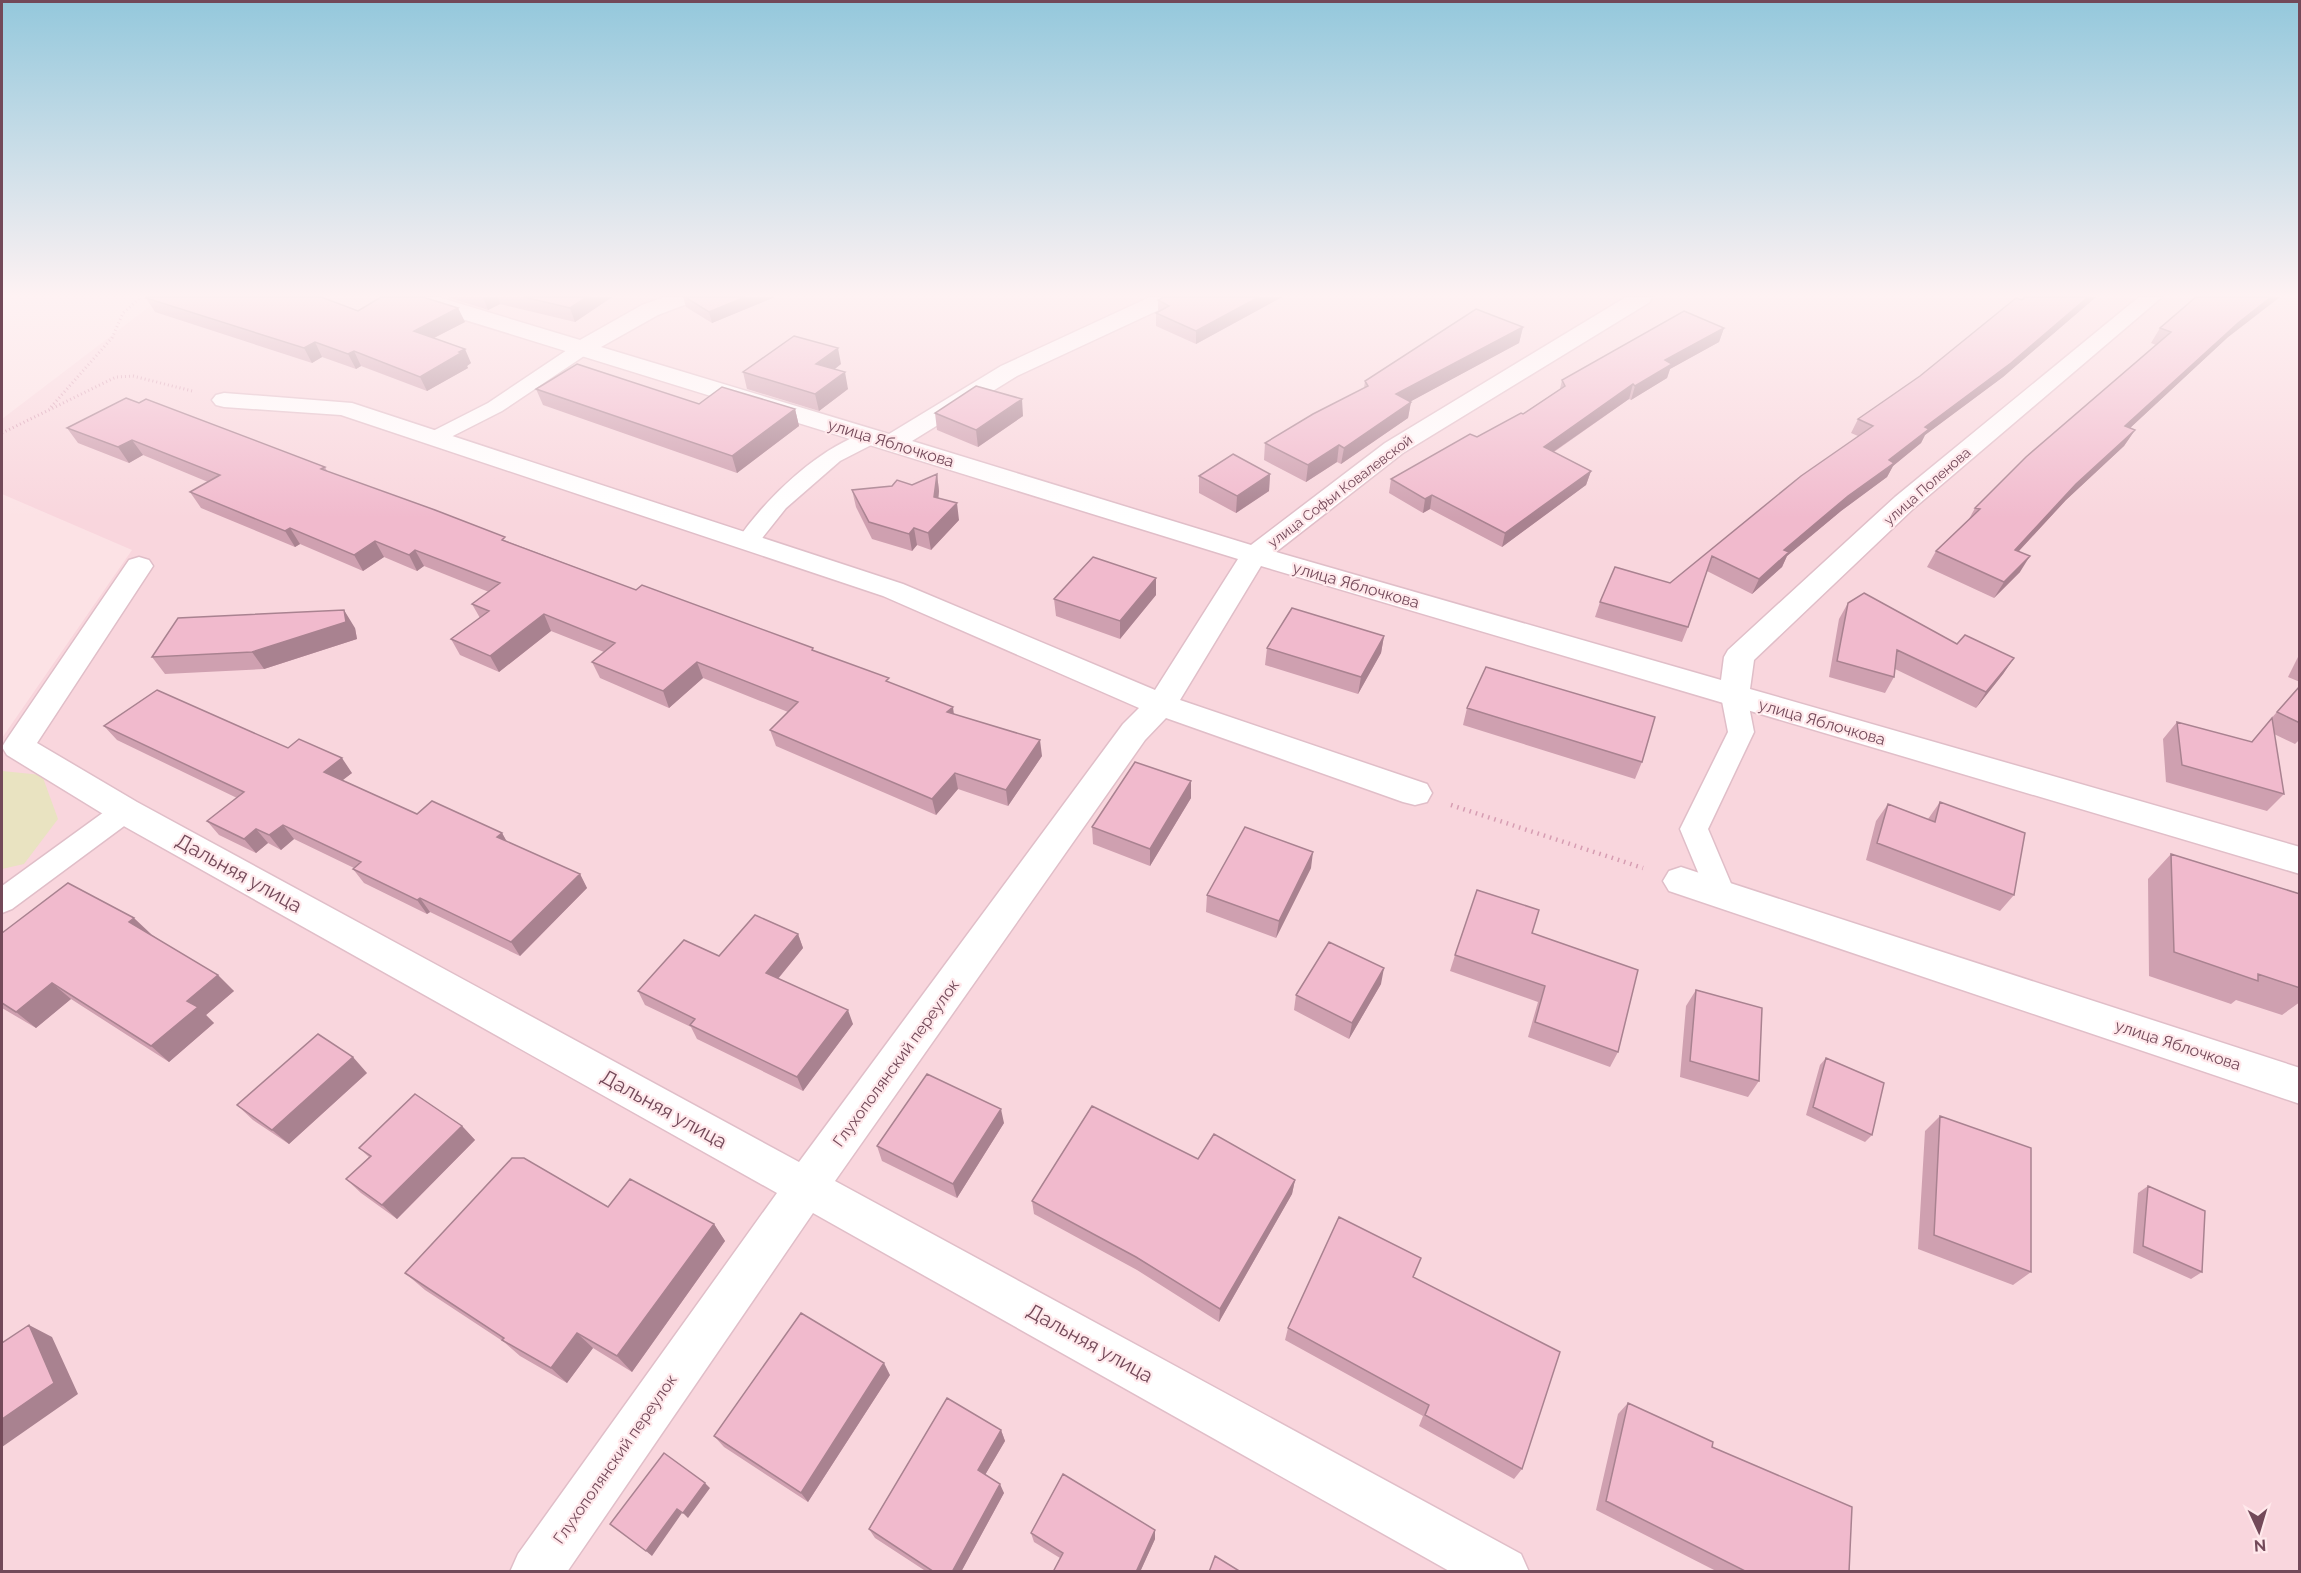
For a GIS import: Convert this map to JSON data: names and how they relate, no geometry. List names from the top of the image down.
{
  "streets": {
    "street": [
      "улица Яблочкова",
      "улица Поленова",
      "улица Софьи Ковалевской",
      "Дальняя улица",
      "Глухополянский переулок"
    ]
  },
  "crossings": [
    ["улица Яблочкова", "улица Поленова"],
    ["улица Яблочкова", "улица Софьи Ковалевской"],
    ["улица Яблочкова", "Глухополянский переулок"],
    ["улица Софьи Ковалевской", "Глухополянский переулок"],
    ["Дальняя улица", "Глухополянский переулок"]
  ],
  "north": "bottom"
}
